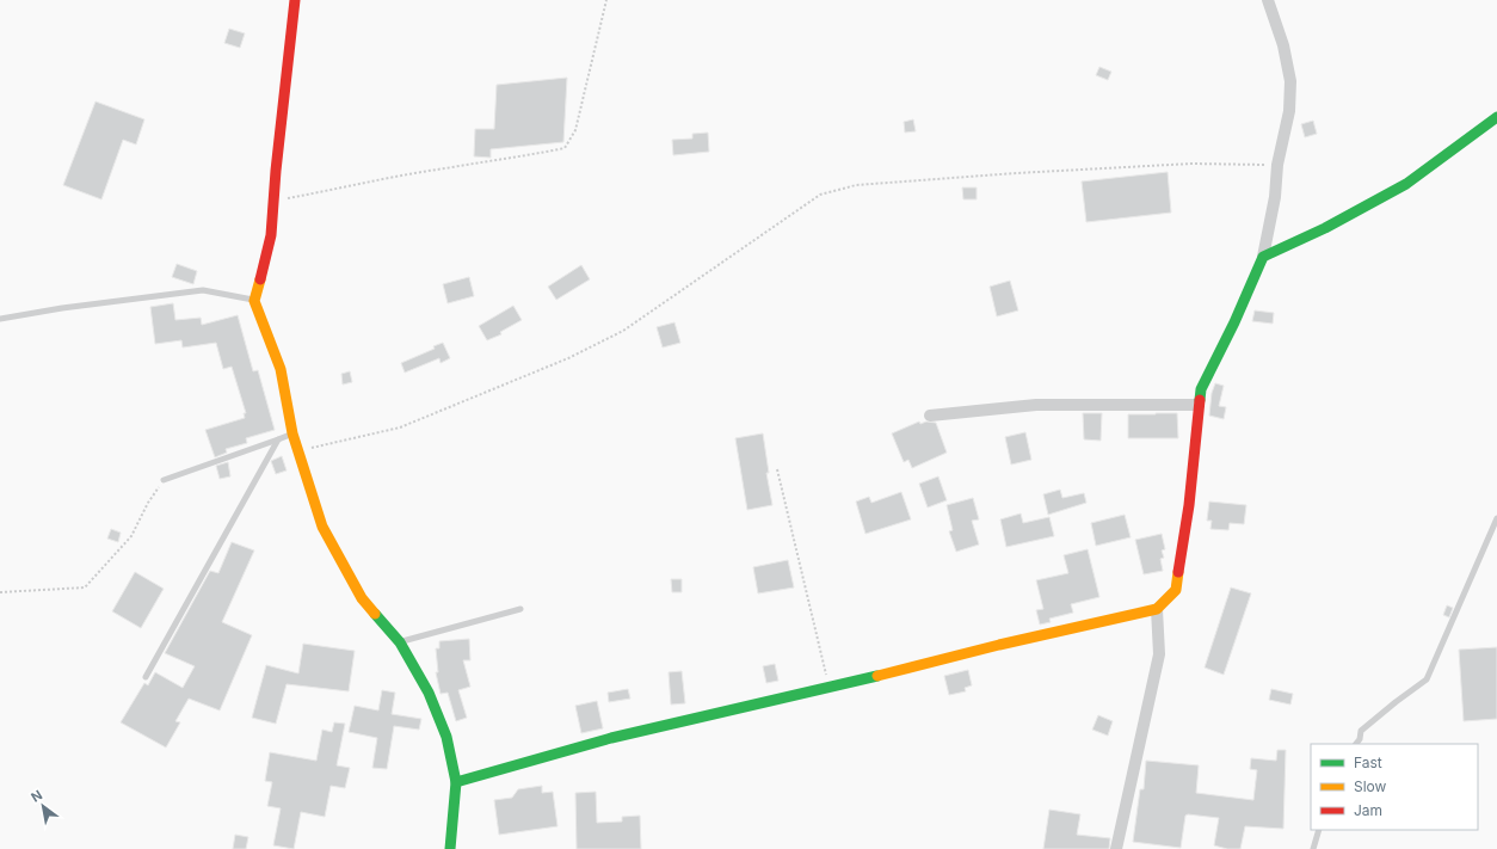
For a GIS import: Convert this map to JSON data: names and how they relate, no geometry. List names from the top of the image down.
{
  "legend": ["Fast", "Slow", "Jam"],
  "north": "top left"
}
